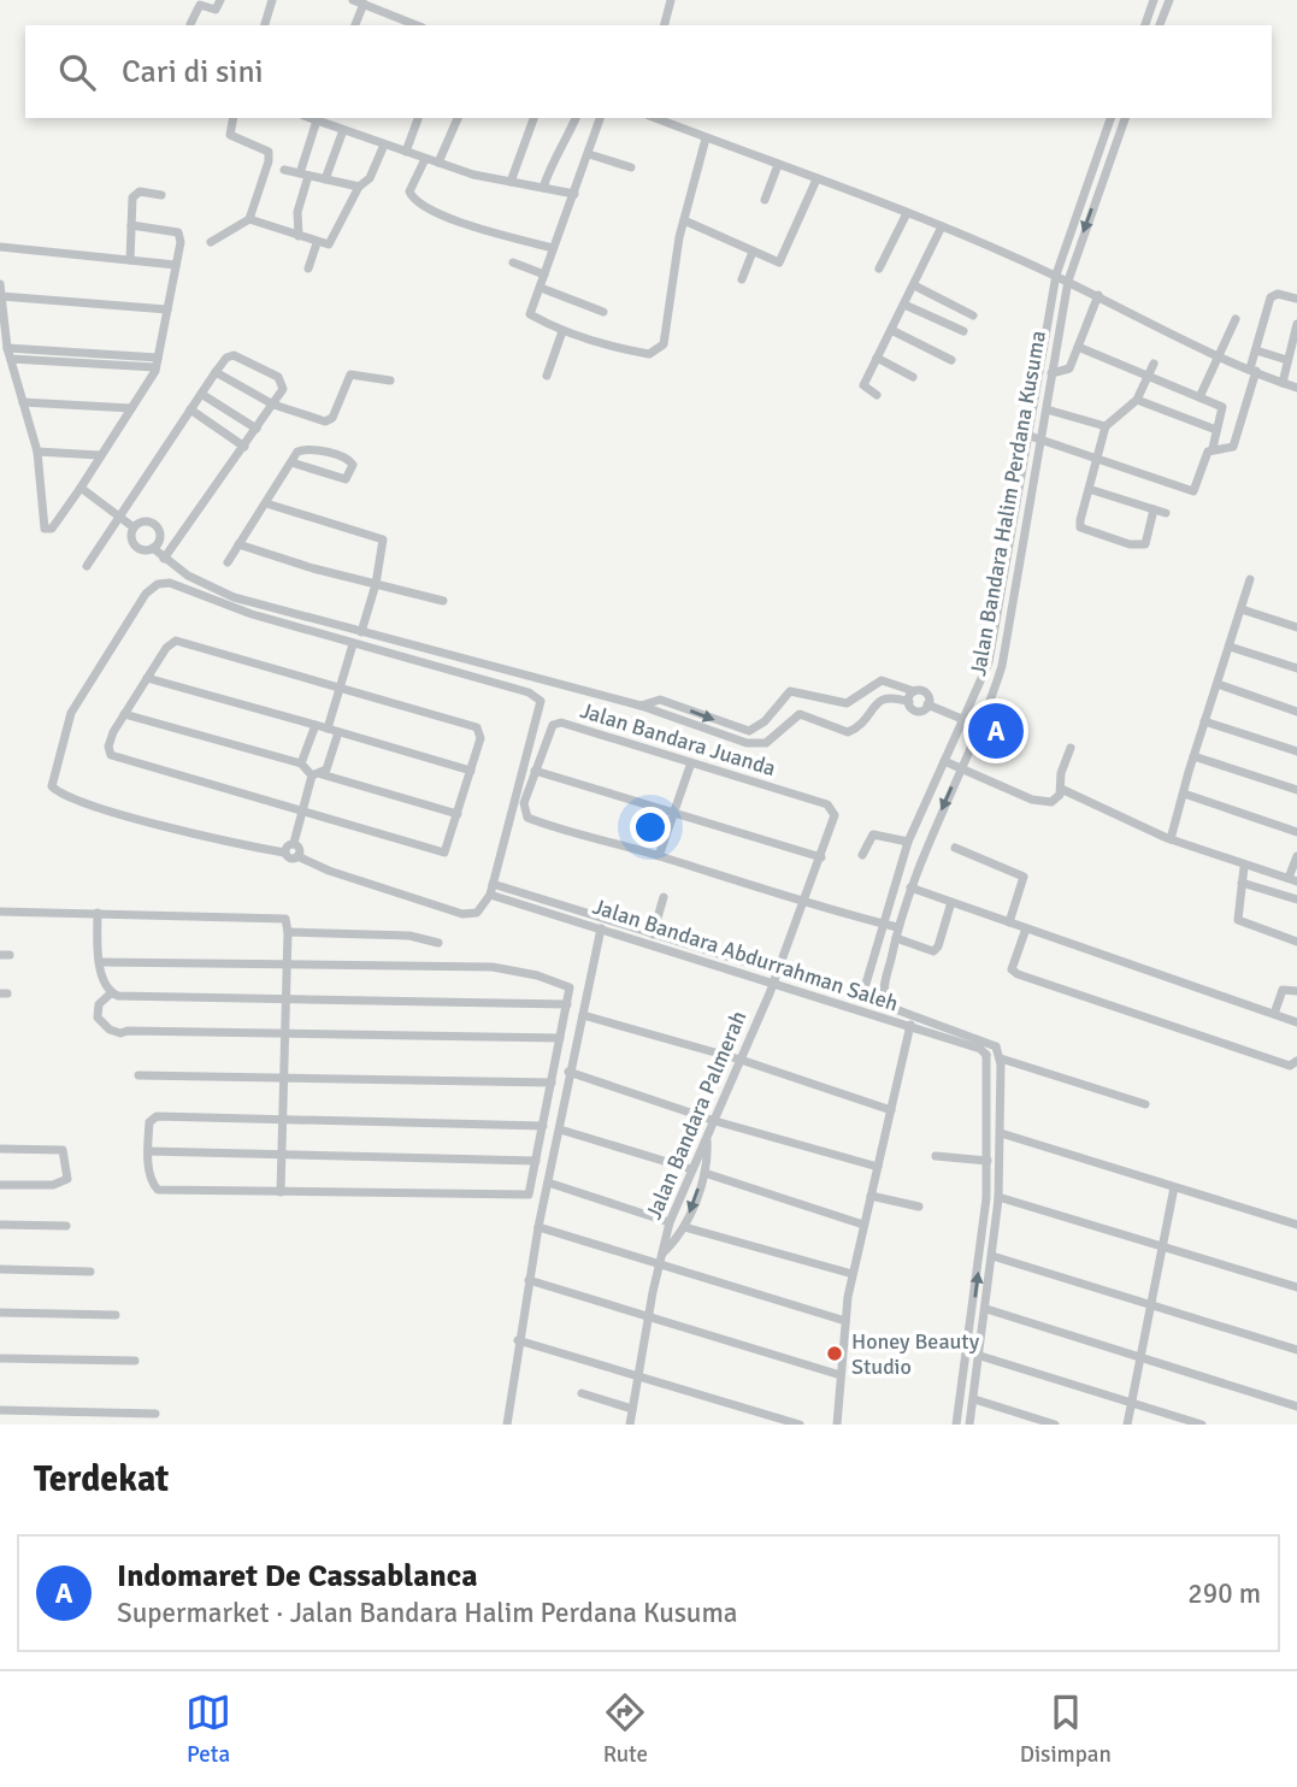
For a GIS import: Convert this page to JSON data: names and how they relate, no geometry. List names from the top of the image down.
{
  "streets": {
    "street": [
      "Jalan Bandara Halim Perdana Kusuma",
      "Jalan Bandara Juanda",
      "Jalan Bandara Abdurrahman Saleh",
      "Jalan Bandara Palmerah"
    ]
  },
  "crossings": [
    ["Jalan Bandara Halim Perdana Kusuma", "Jalan Bandara Juanda"],
    ["Jalan Bandara Halim Perdana Kusuma", "Jalan Bandara Abdurrahman Saleh"],
    ["Jalan Bandara Juanda", "Jalan Bandara Abdurrahman Saleh"],
    ["Jalan Bandara Juanda", "Jalan Bandara Palmerah"],
    ["Jalan Bandara Abdurrahman Saleh", "Jalan Bandara Palmerah"]
  ],
  "places": ["Honey Beauty Studio"],
  "page": {
    "search": "Cari di sini",
    "pins": "A",
    "heading": "Terdekat",
    "list": [
      {
        "mark": "A",
        "name": "Indomaret De Cassablanca",
        "note": "Supermarket · Jalan Bandara Halim Perdana Kusuma",
        "value": "290 m"
      }
    ],
    "nav": ["Peta", "Rute", "Disimpan"]
  }
}
